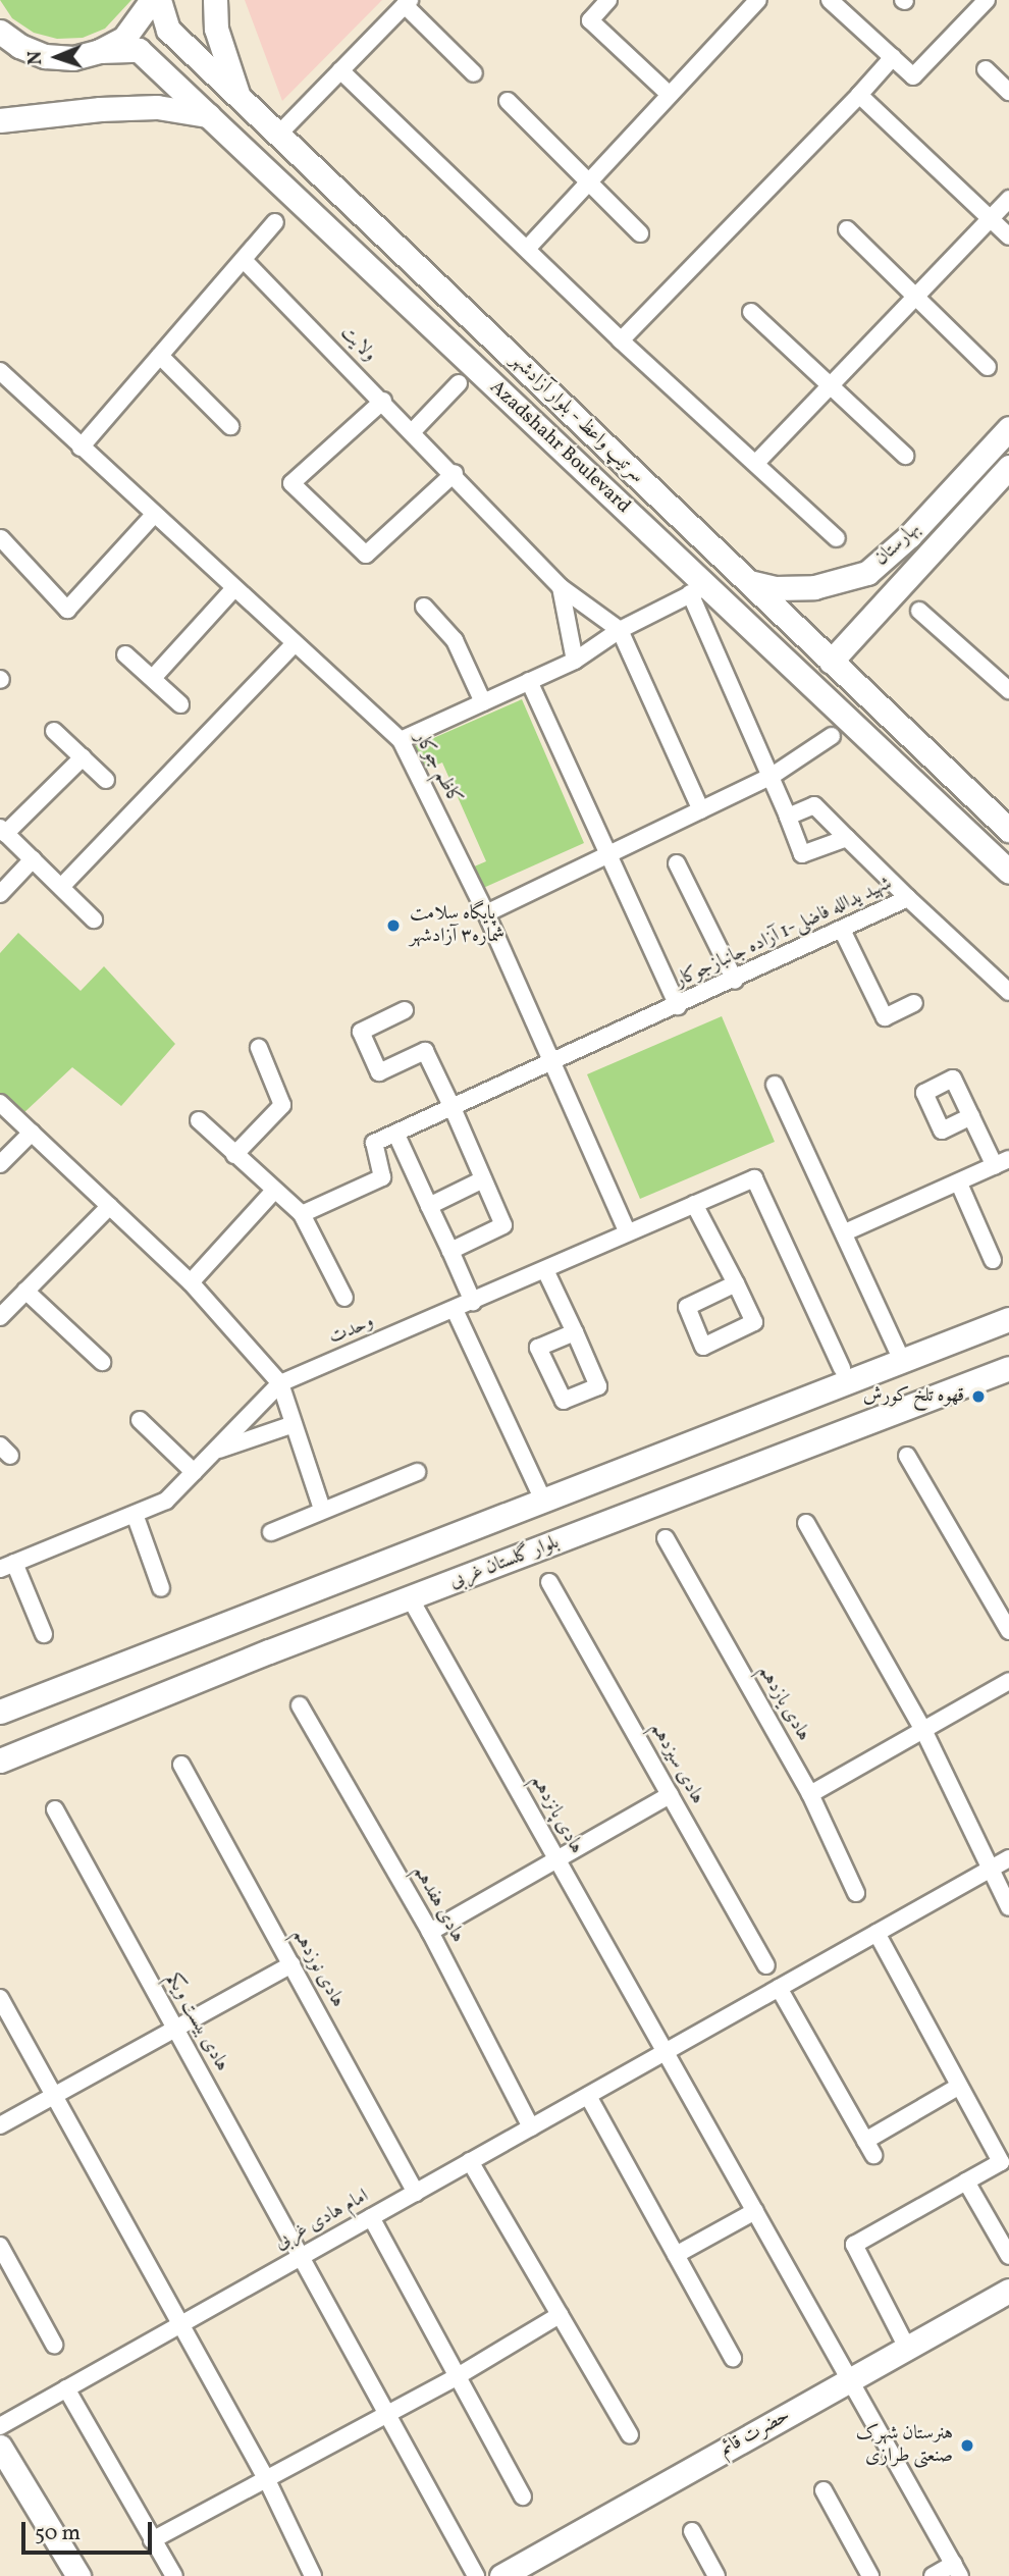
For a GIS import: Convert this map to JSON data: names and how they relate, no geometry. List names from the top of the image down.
{
  "streets": {
    "main road": [
      "سرتیپ واعظ - بلوار آزادشهر",
      "Azadshahr Boulevard",
      "بهارستان",
      "بلوار گلستان غربی",
      "حضرت قائم"
    ],
    "street": [
      "ولایت",
      "کاظم جوکار",
      "شهید یدالله فاضلی-1 آزاده جانبازجوکار",
      "وحدت",
      "هادی یازدهم",
      "هادی سیزدهم",
      "هادی پانزدهم",
      "هادی هفدهم",
      "هادی نوزدهم",
      "هادی بیست ویکم",
      "امام هادی غربی"
    ]
  },
  "crossings": [
    ["سرتیپ واعظ - بلوار آزادشهر", "بهارستان"],
    ["کاظم جوکار", "شهید یدالله فاضلی-1 آزاده جانبازجوکار"],
    ["کاظم جوکار", "وحدت"],
    ["بلوار گلستان غربی", "هادی پانزدهم"],
    ["هادی پانزدهم", "امام هادی غربی"],
    ["هادی پانزدهم", "حضرت قائم"],
    ["هادی هفدهم", "امام هادی غربی"],
    ["هادی نوزدهم", "امام هادی غربی"],
    ["هادی بیست ویکم", "امام هادی غربی"]
  ],
  "places": ["پایگاه سلامت شماره۳ آزادشهر", "قهوه تلخ کورش", "هنرستان شهرک صنعتی طرازی"],
  "scale_bar": "50 m",
  "north": "left"
}
